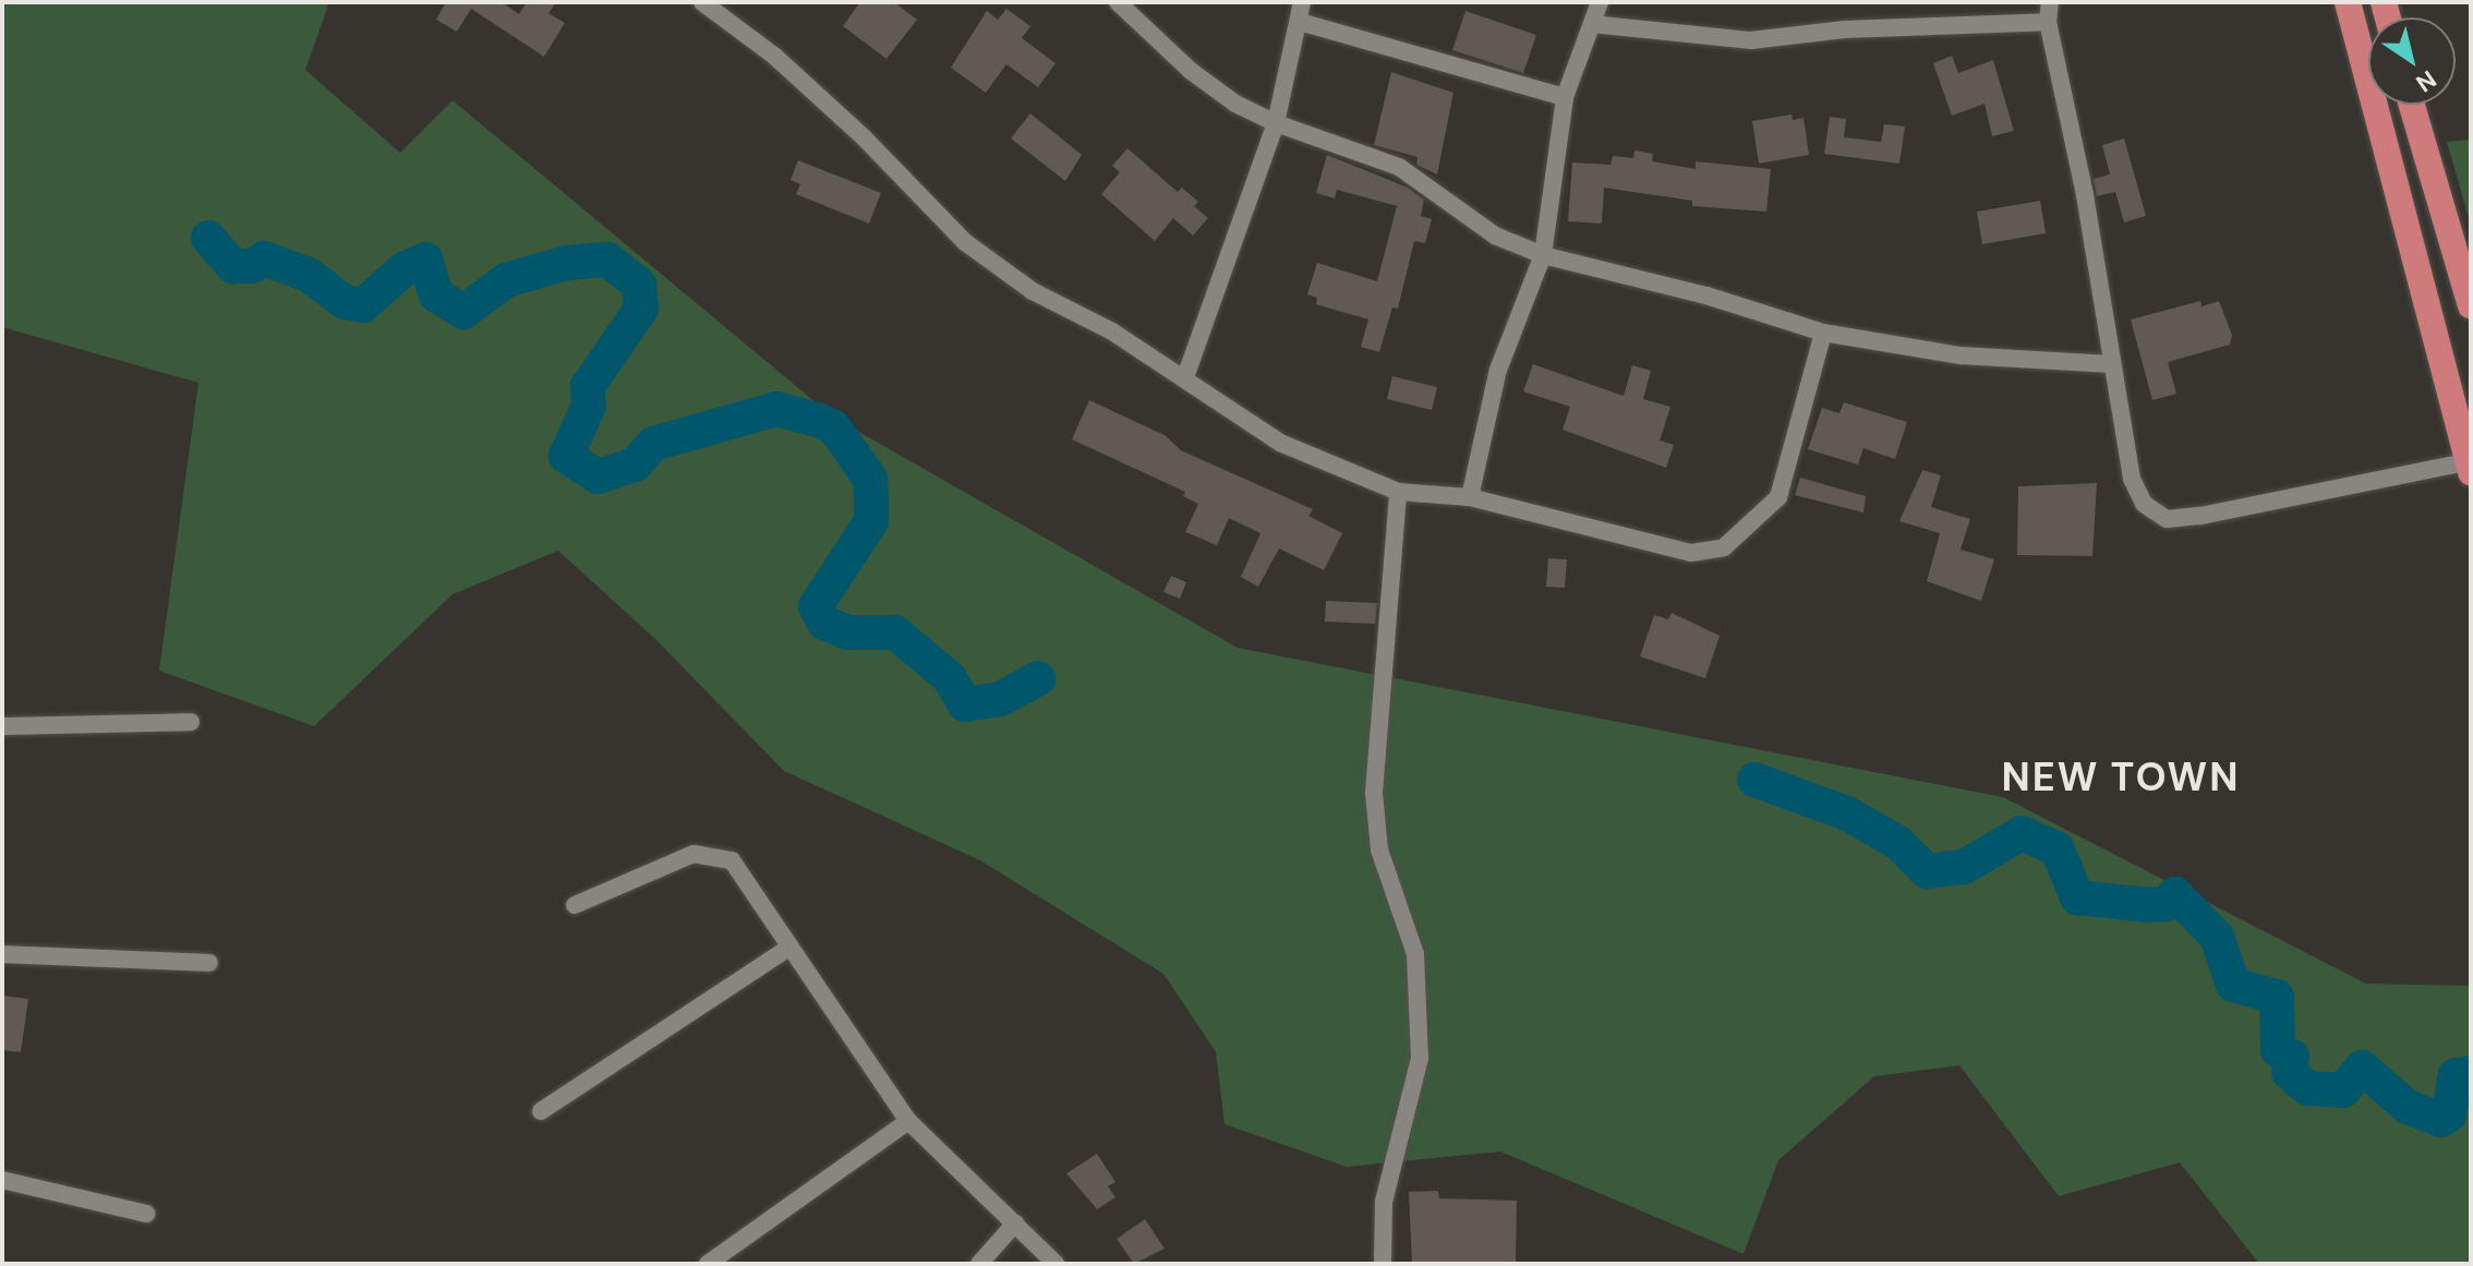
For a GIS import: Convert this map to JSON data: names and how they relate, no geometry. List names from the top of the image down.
{
  "districts": ["NEW TOWN"],
  "north": "bottom right"
}
